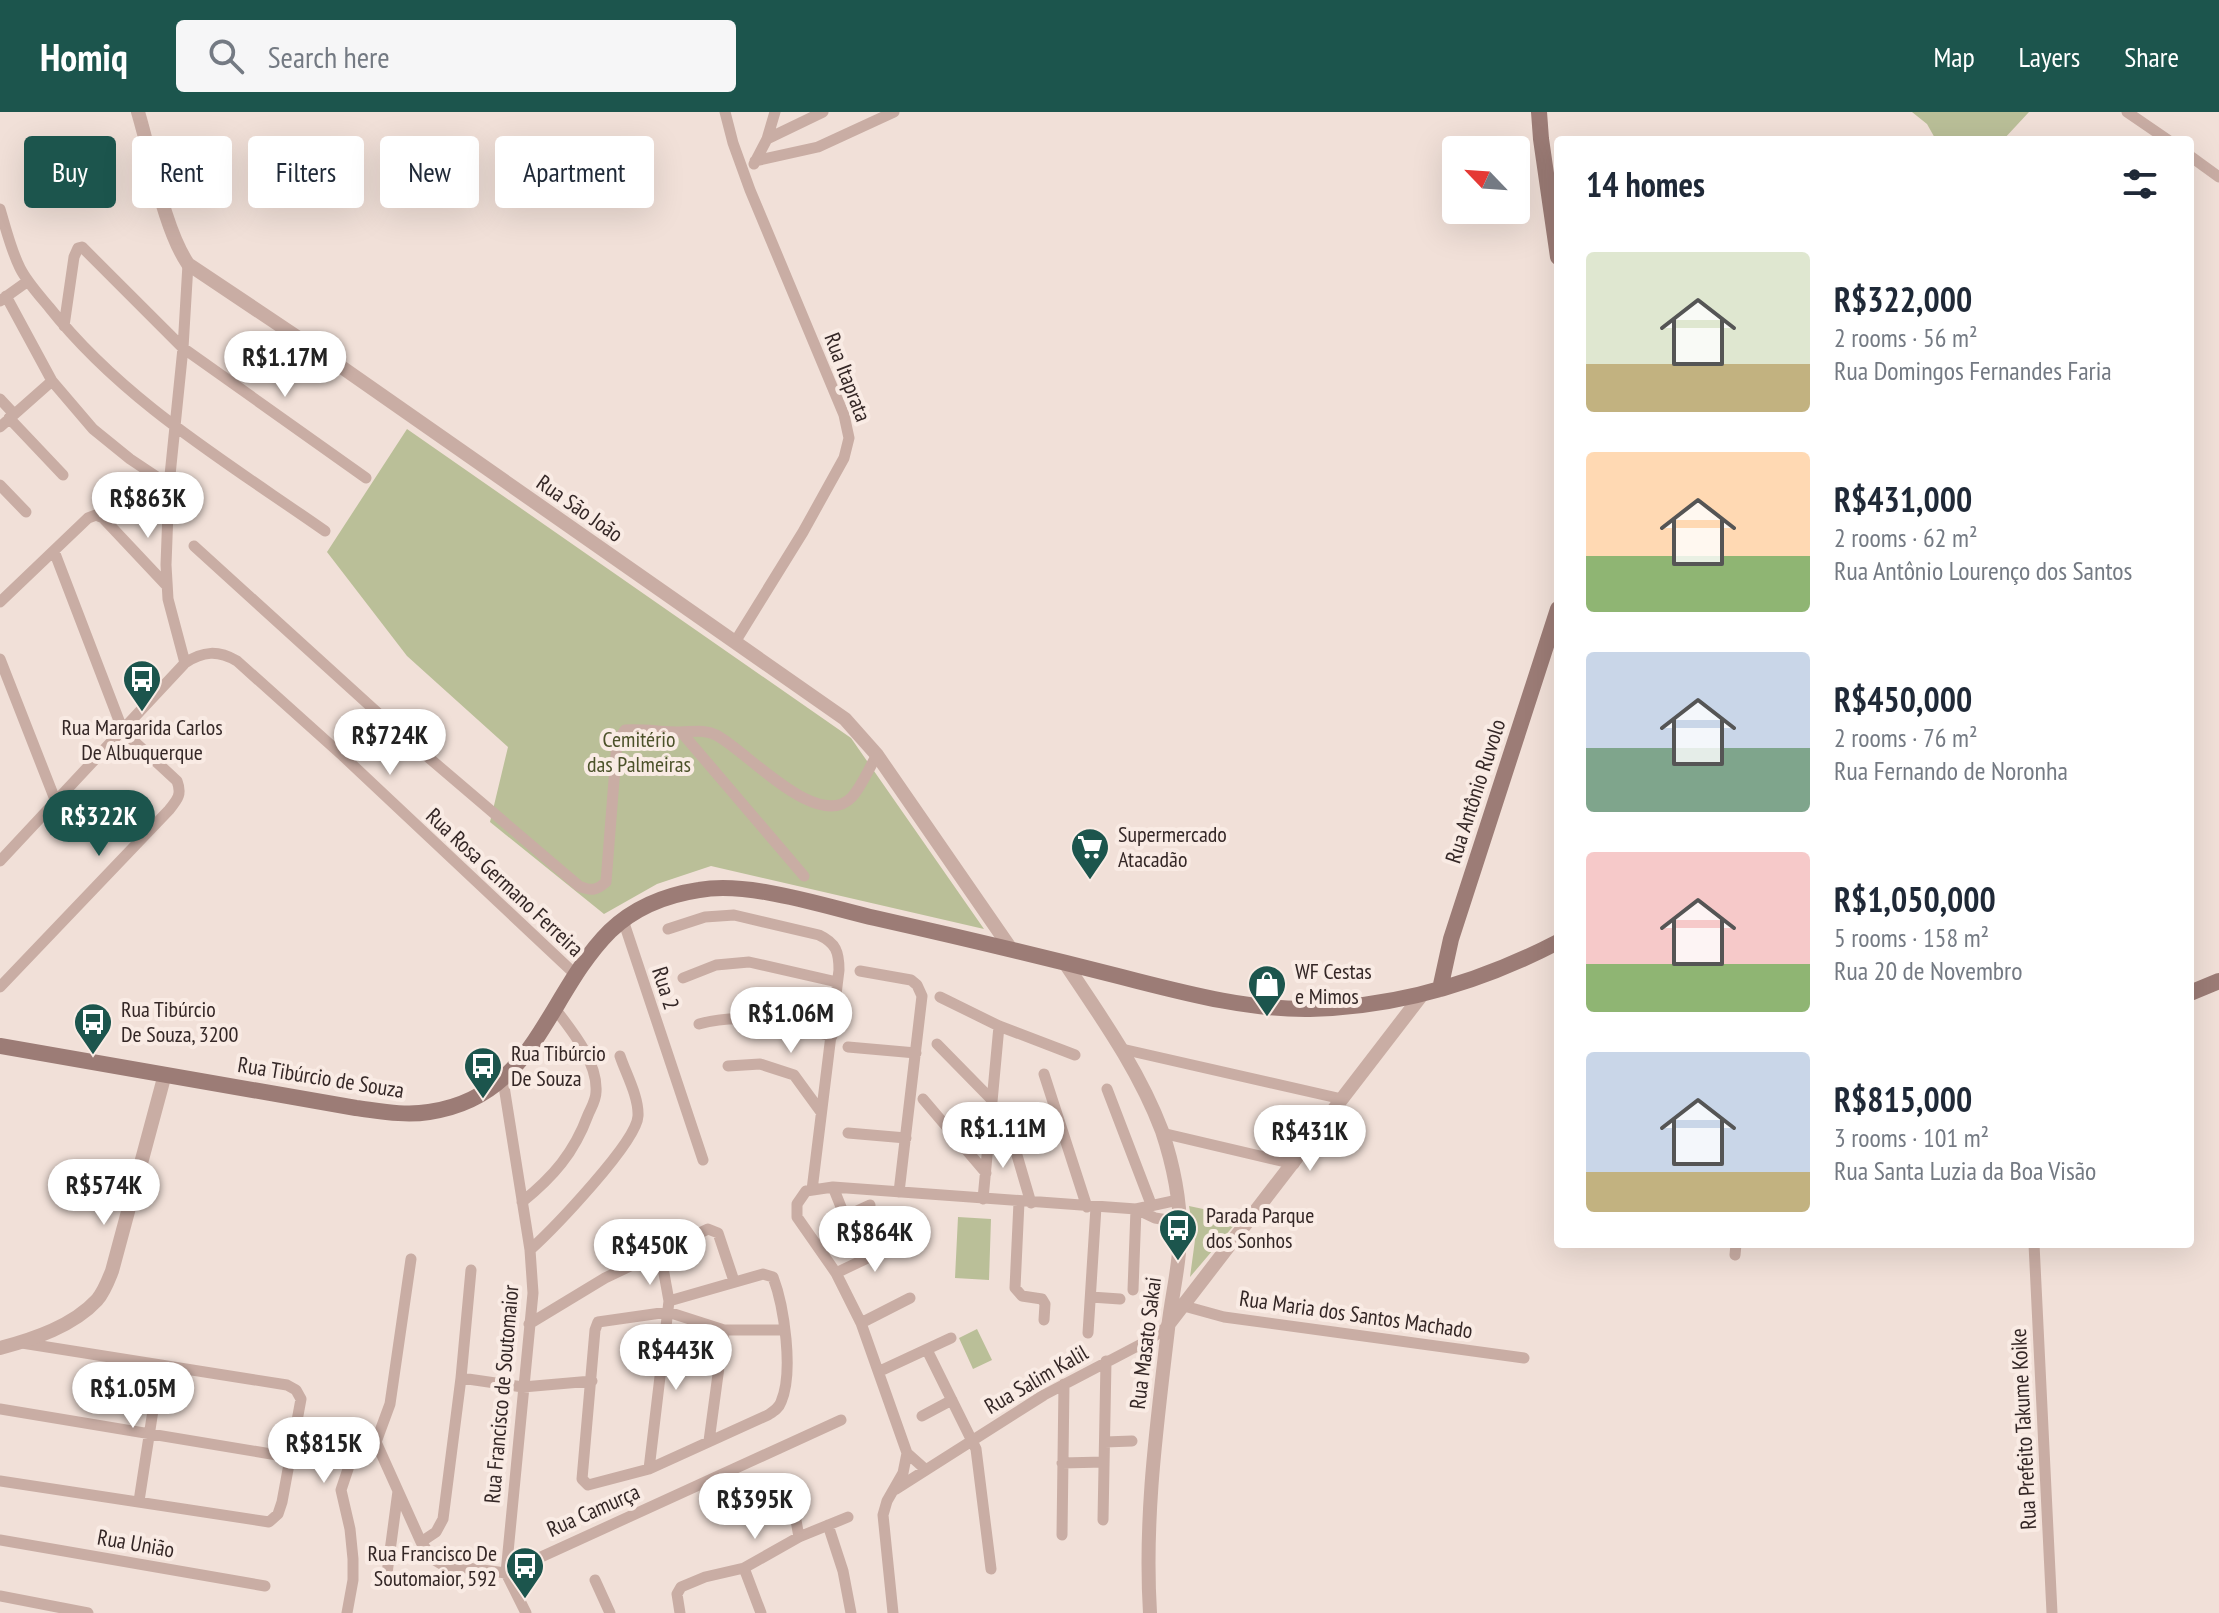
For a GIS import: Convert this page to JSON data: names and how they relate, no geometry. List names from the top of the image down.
{
  "streets": {
    "main road": ["Rua Antônio Ruvolo", "Rua Tibúrcio de Souza"],
    "street": [
      "Rua Itaprata",
      "Rua São João",
      "Rua Rosa Germano Ferreira",
      "Rua 2",
      "Rua Maria dos Santos Machado",
      "Rua Masato Sakai",
      "Rua Salim Kalil",
      "Rua Francisco de Soutomaior",
      "Rua Prefeito Takume Koike",
      "Rua Camurça",
      "Rua União"
    ]
  },
  "crossings": [
    ["Rua Itaprata", "Rua São João"],
    ["Rua São João", "Rua Tibúrcio de Souza"],
    ["Rua Antônio Ruvolo", "Rua Tibúrcio de Souza"],
    ["Rua Rosa Germano Ferreira", "Rua Tibúrcio de Souza"],
    ["Rua 2", "Rua Tibúrcio de Souza"],
    ["Rua Tibúrcio de Souza", "Rua Masato Sakai"],
    ["Rua Tibúrcio de Souza", "Rua Francisco de Soutomaior"],
    ["Rua Masato Sakai", "Rua Salim Kalil"],
    ["Rua Francisco de Soutomaior", "Rua Camurça"]
  ],
  "parks": ["Cemitério das Palmeiras"],
  "places": {
    "bus stop": [
      "Rua Margarida Carlos De Albuquerque",
      "Rua Tibúrcio De Souza, 3200",
      "Rua Tibúrcio De Souza",
      "Parada Parque dos Sonhos",
      "Rua Francisco De Soutomaior, 592"
    ],
    "supermarket": ["Supermercado Atacadão"],
    "shop": ["WF Cestas e Mimos"]
  },
  "north": "top left",
  "page": {
    "header": "Homiq",
    "search": "Search here",
    "nav": ["Map", "Layers", "Share"],
    "chip": [
      "Buy",
      "Rent",
      "Filters",
      "New",
      "Apartment"
    ],
    "heading": "14 homes",
    "list": [
      {
        "name": "R$322,000",
        "note": "2 rooms · 56 m² · Rua Domingos Fernandes Faria"
      },
      {
        "name": "R$431,000",
        "note": "2 rooms · 62 m² · Rua Antônio Lourenço dos Santos"
      },
      {
        "name": "R$450,000",
        "note": "2 rooms · 76 m² · Rua Fernando de Noronha"
      },
      {
        "name": "R$1,050,000",
        "note": "5 rooms · 158 m² · Rua 20 de Novembro"
      },
      {
        "name": "R$815,000",
        "note": "3 rooms · 101 m² · Rua Santa Luzia da Boa Visão"
      }
    ],
    "price": [
      "R$1.17M",
      "R$863K",
      "R$724K",
      "R$322K",
      "R$1.06M",
      "R$1.11M",
      "R$431K",
      "R$574K",
      "R$864K",
      "R$450K",
      "R$443K",
      "R$1.05M",
      "R$815K",
      "R$395K"
    ]
  }
}
